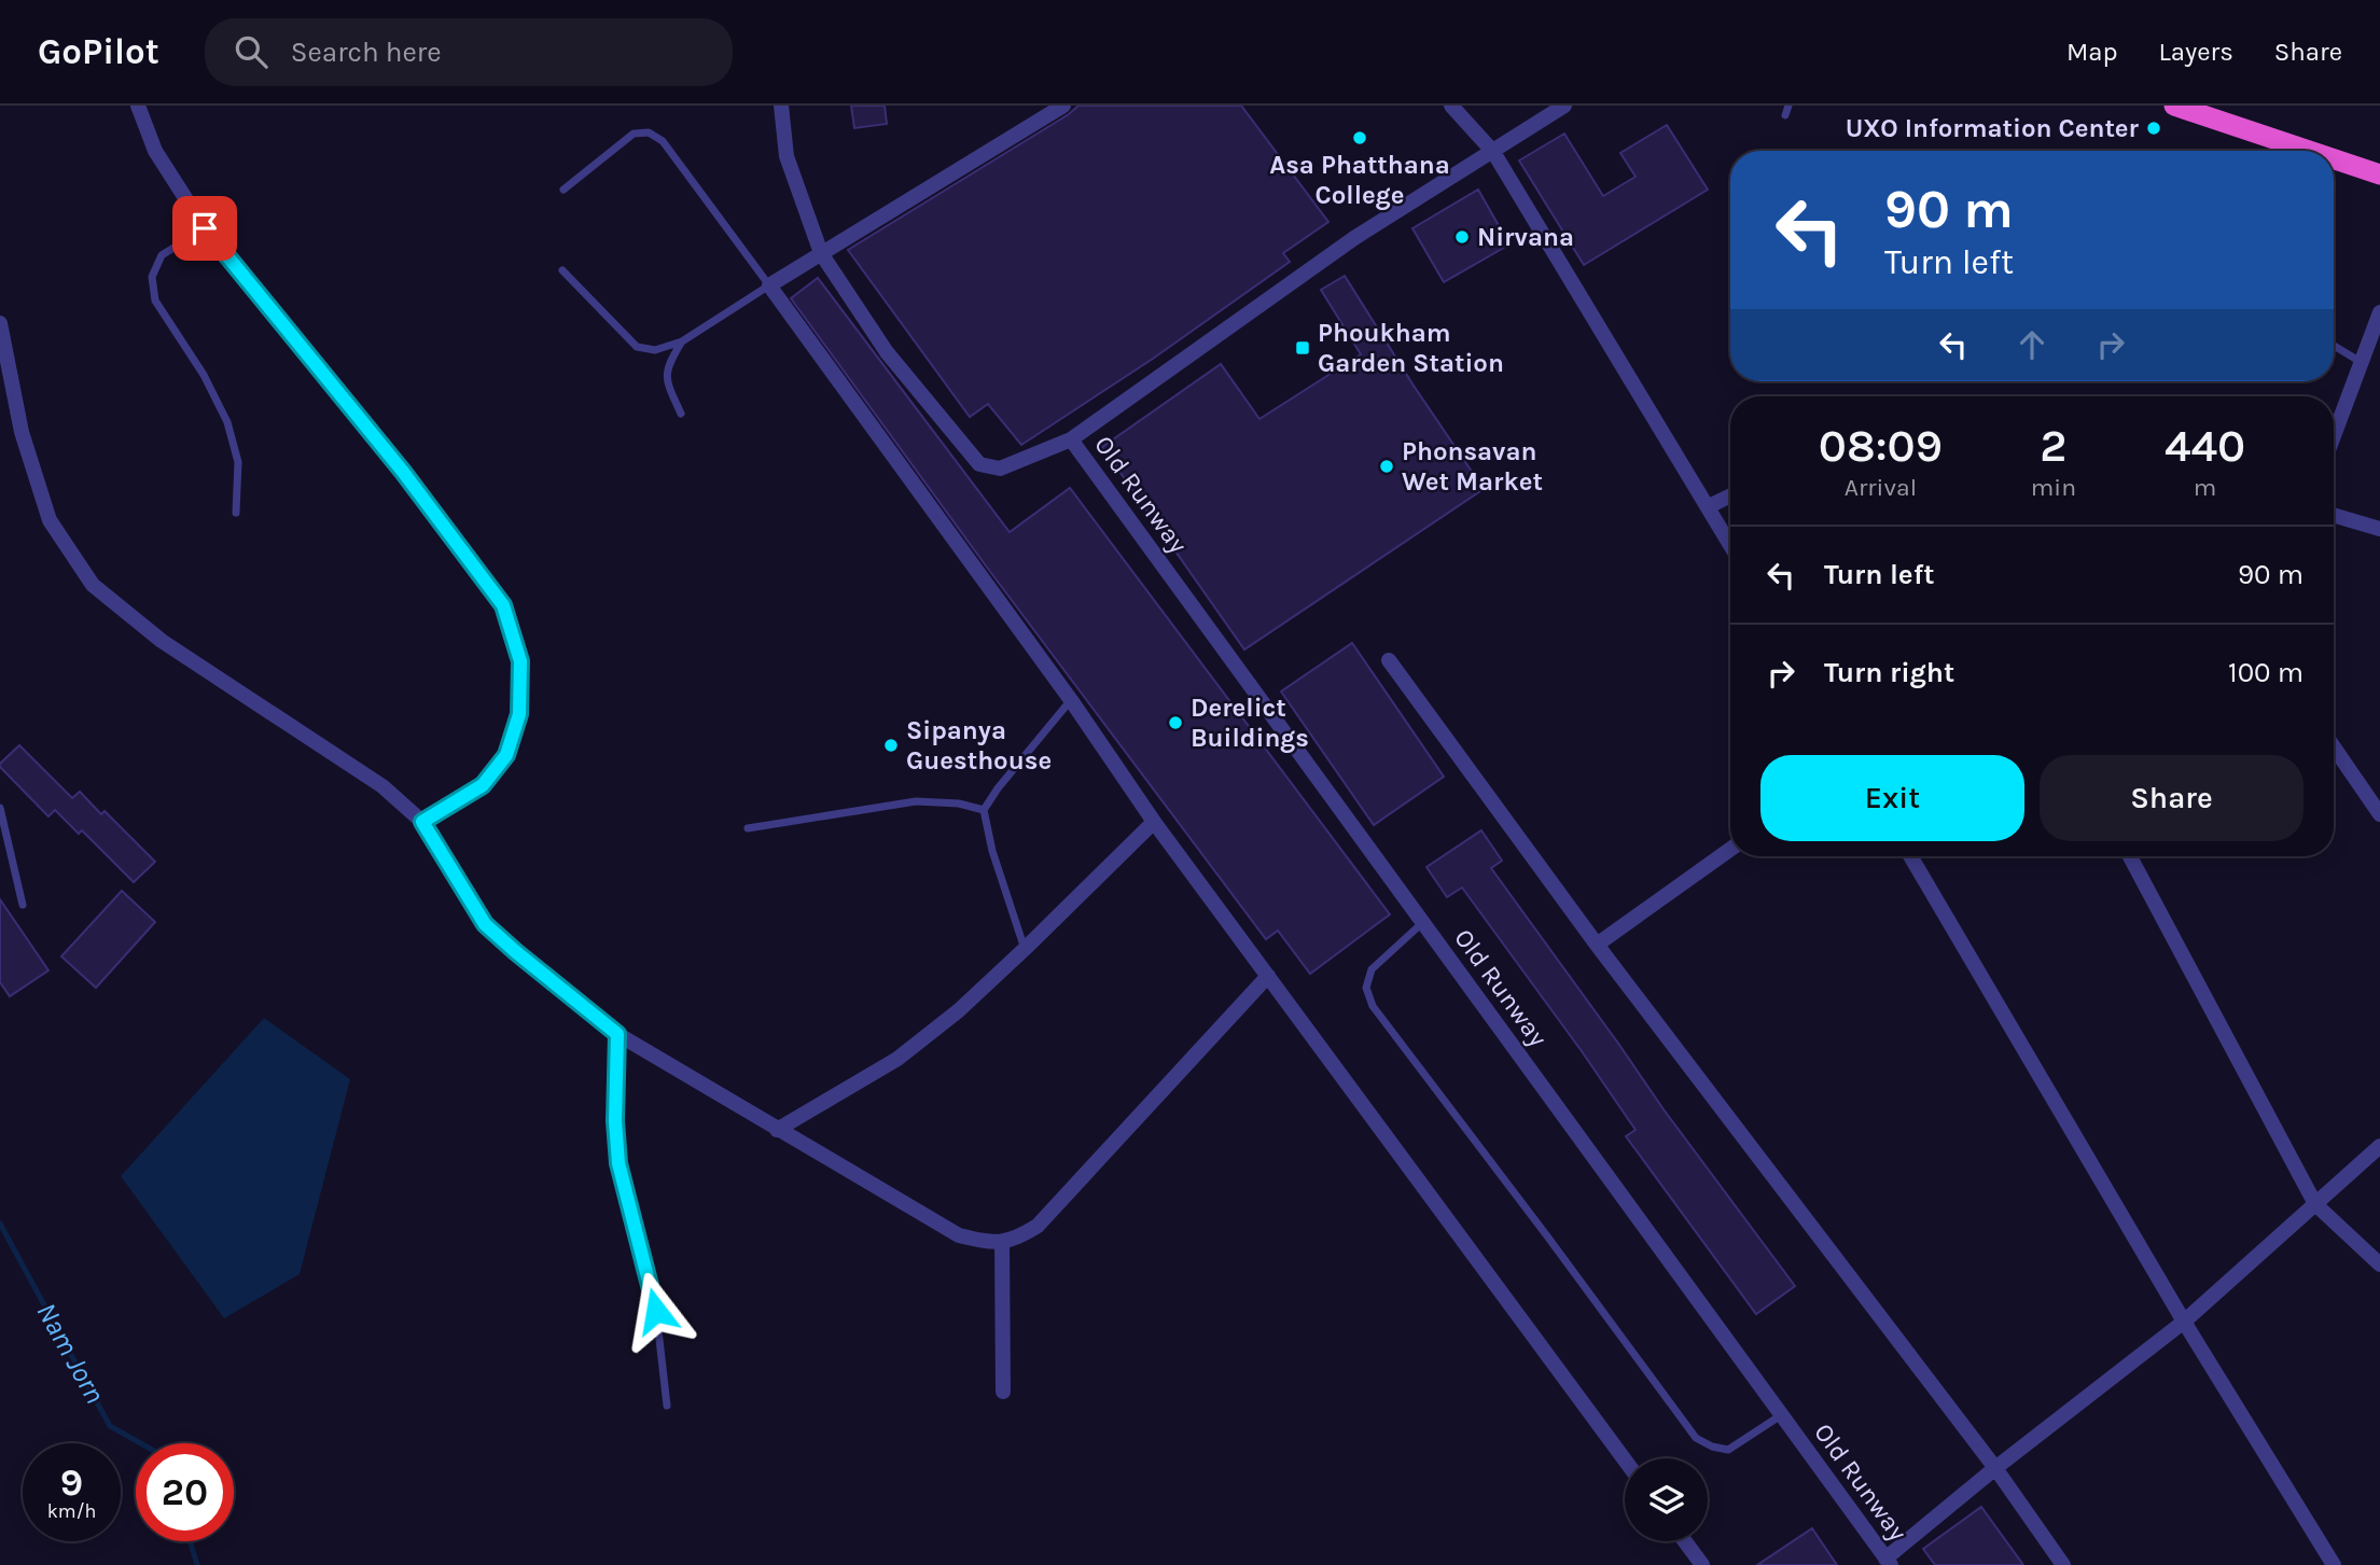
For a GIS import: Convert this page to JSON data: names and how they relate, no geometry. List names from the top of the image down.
{
  "streets": {
    "street": ["Old Runway"]
  },
  "water": ["Nam Jorn"],
  "places": {
    "other": [
      "UXO Information Center",
      "Asa Phatthana College",
      "Nirvana",
      "Phonsavan Wet Market",
      "Derelict Buildings",
      "Sipanya Guesthouse"
    ],
    "transit": ["Phoukham Garden Station"]
  },
  "page": {
    "header": "GoPilot",
    "search": "Search here",
    "nav": ["Map", "Layers", "Share"],
    "turn": ["90 m", "Turn left"],
    "eta": [
      "08:09",
      "Arrival",
      "2",
      "min",
      "440",
      "m"
    ],
    "list": [
      {
        "name": "Turn left",
        "value": "90 m"
      },
      {
        "name": "Turn right",
        "value": "100 m"
      }
    ],
    "buttons": ["Exit", "Share"],
    "speed": "9 km/h",
    "limit": "20"
  }
}
